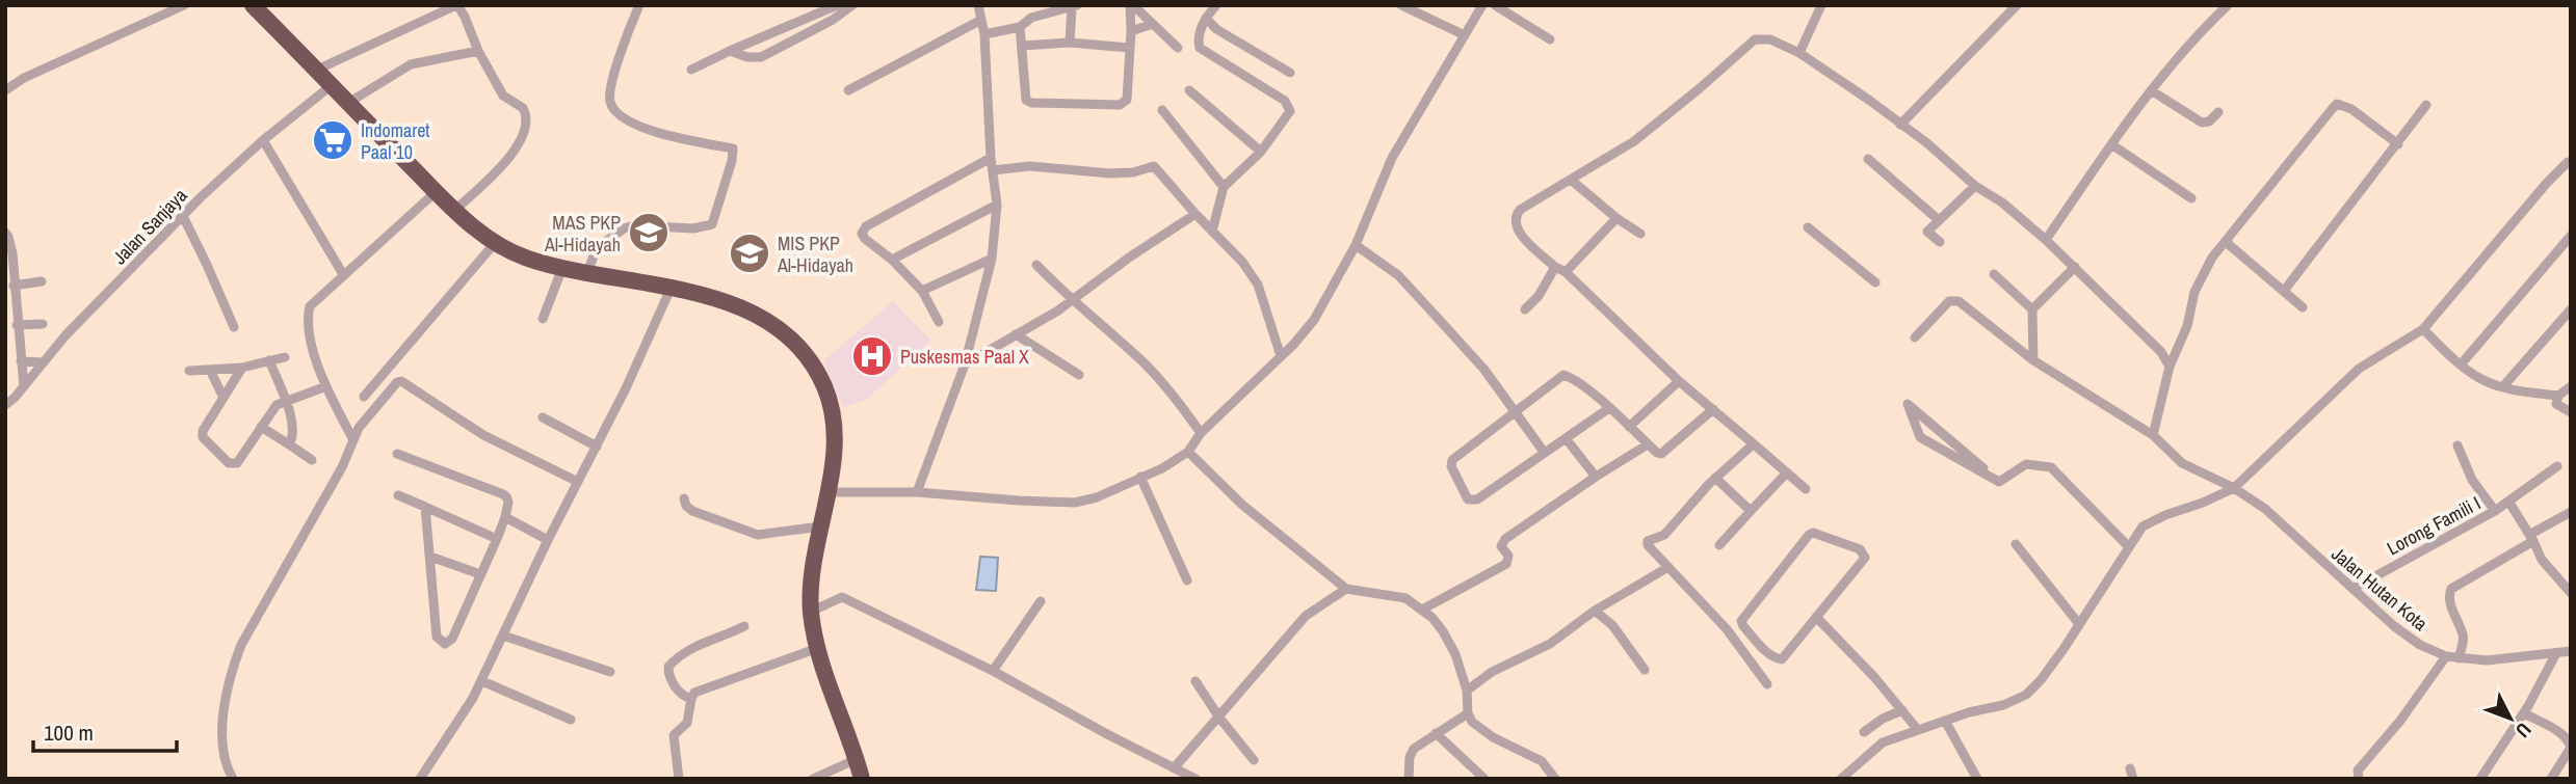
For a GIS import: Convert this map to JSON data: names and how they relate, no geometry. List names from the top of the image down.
{
  "streets": {
    "street": ["Jalan Sanjaya", "Lorong Famili I", "Jalan Hutan Kota"]
  },
  "crossings": [
    ["Lorong Famili I", "Jalan Hutan Kota"]
  ],
  "places": {
    "supermarket": ["Indomaret Paal 10"],
    "school or university": ["MAS PKP Al-Hidayah", "MIS PKP Al-Hidayah"],
    "hospital": ["Puskesmas Paal X"]
  },
  "scale_bar": "100 m",
  "north": "bottom right"
}
